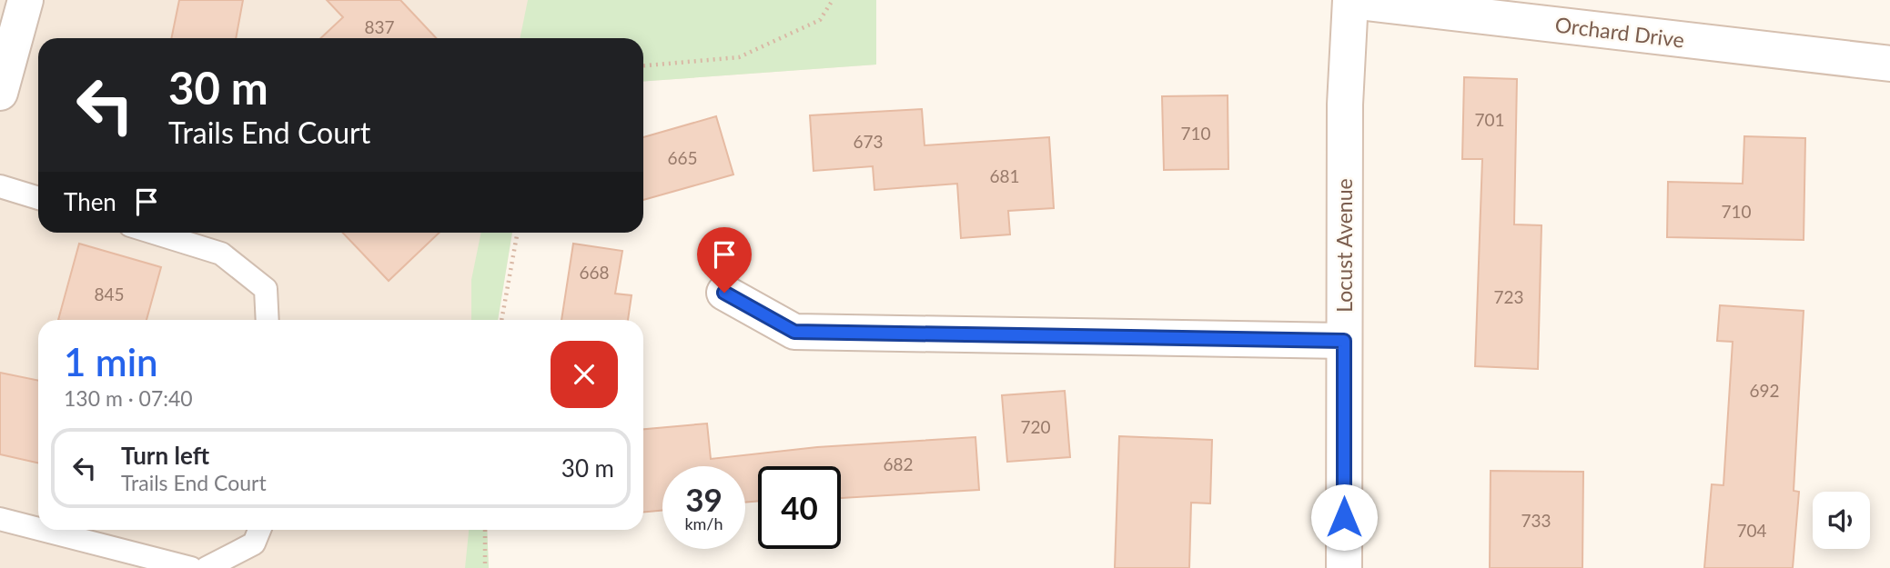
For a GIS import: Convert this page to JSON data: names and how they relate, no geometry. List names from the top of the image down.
{
  "streets": {
    "street": ["Orchard Drive", "Locust Avenue"]
  },
  "crossings": [
    ["Orchard Drive", "Locust Avenue"]
  ],
  "house_numbers": [
    "837",
    "701",
    "710",
    "673",
    "665",
    "681",
    "710",
    "668",
    "845",
    "723",
    "692",
    "720",
    "682",
    "733",
    "704"
  ],
  "page": {
    "turn": ["30 m", "Trails End Court"],
    "then": "Then",
    "heading": ["1 min", "130 m · 07:40"],
    "list": [
      {
        "name": "Turn left",
        "note": "Trails End Court",
        "value": "30 m"
      }
    ],
    "speed": "39 km/h",
    "limit": "40"
  }
}
